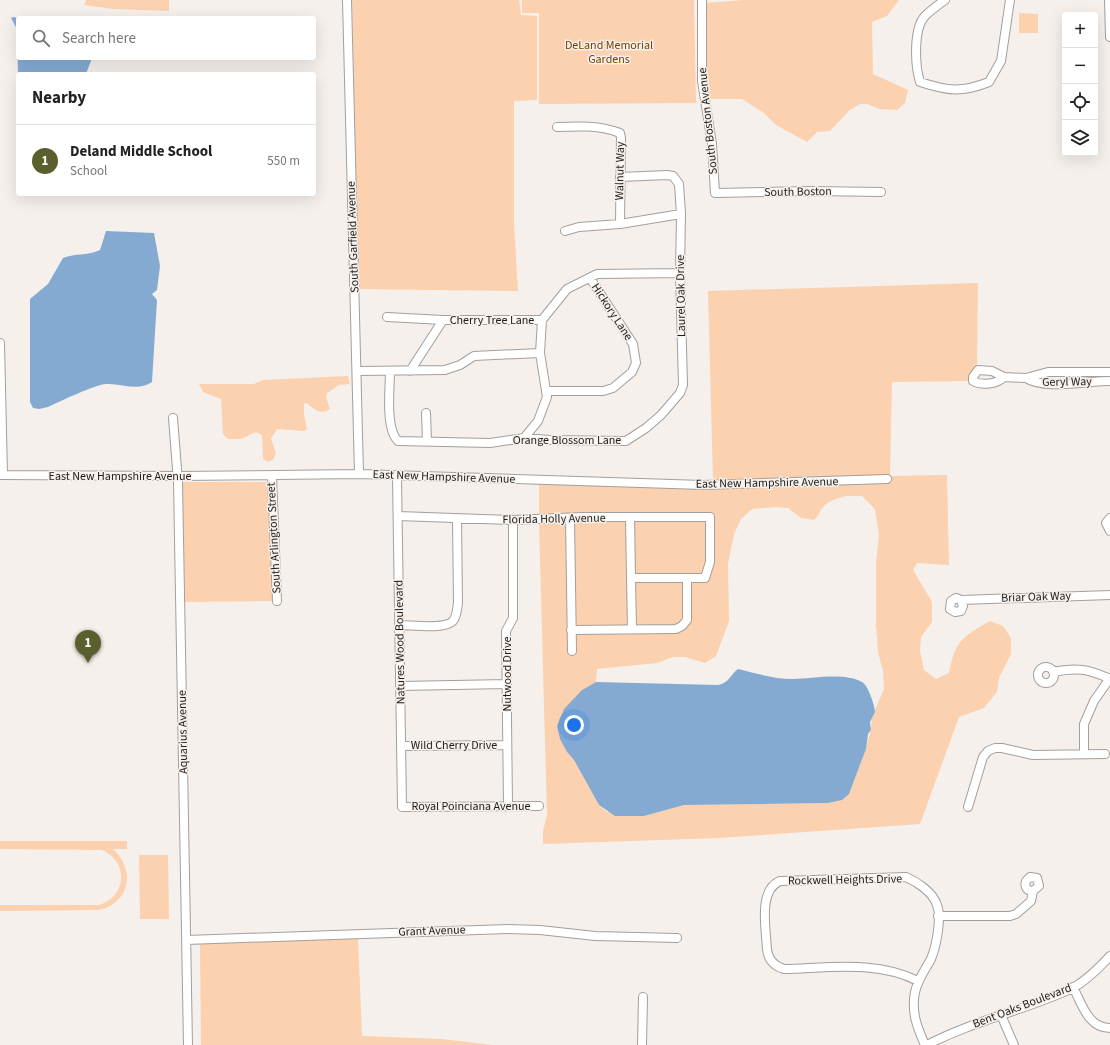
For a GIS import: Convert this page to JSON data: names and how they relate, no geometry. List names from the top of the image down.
{
  "streets": {
    "street": [
      "South Boston Avenue",
      "Walnut Way",
      "South Boston",
      "South Garfield Avenue",
      "Laurel Oak Drive",
      "Hickory Lane",
      "Cherry Tree Lane",
      "Geryl Way",
      "Orange Blossom Lane",
      "East New Hampshire Avenue",
      "Florida Holly Avenue",
      "South Arlington Street",
      "Briar Oak Way",
      "Natures Wood Boulevard",
      "Nutwood Drive",
      "Aquarius Avenue",
      "Wild Cherry Drive",
      "Royal Poinciana Avenue",
      "Rockwell Heights Drive",
      "Grant Avenue",
      "Bent Oaks Boulevard"
    ]
  },
  "crossings": [
    ["South Boston Avenue", "South Boston"],
    ["Walnut Way", "Laurel Oak Drive"],
    ["South Garfield Avenue", "East New Hampshire Avenue"],
    ["Laurel Oak Drive", "Cherry Tree Lane"],
    ["Laurel Oak Drive", "Orange Blossom Lane"],
    ["Hickory Lane", "Cherry Tree Lane"],
    ["East New Hampshire Avenue", "South Arlington Street"],
    ["East New Hampshire Avenue", "Natures Wood Boulevard"],
    ["East New Hampshire Avenue", "Aquarius Avenue"],
    ["Florida Holly Avenue", "Natures Wood Boulevard"],
    ["Florida Holly Avenue", "Nutwood Drive"],
    ["Natures Wood Boulevard", "Wild Cherry Drive"],
    ["Natures Wood Boulevard", "Royal Poinciana Avenue"],
    ["Nutwood Drive", "Wild Cherry Drive"],
    ["Nutwood Drive", "Royal Poinciana Avenue"],
    ["Aquarius Avenue", "Grant Avenue"],
    ["Rockwell Heights Drive", "Bent Oaks Boulevard"]
  ],
  "parks": ["DeLand Memorial Gardens"],
  "page": {
    "map_buttons": ["+", "−"],
    "search": "Search here",
    "heading": "Nearby",
    "list": [
      {
        "mark": "1",
        "name": "Deland Middle School",
        "note": "School",
        "value": "550 m"
      }
    ],
    "pins": "1"
  }
}
